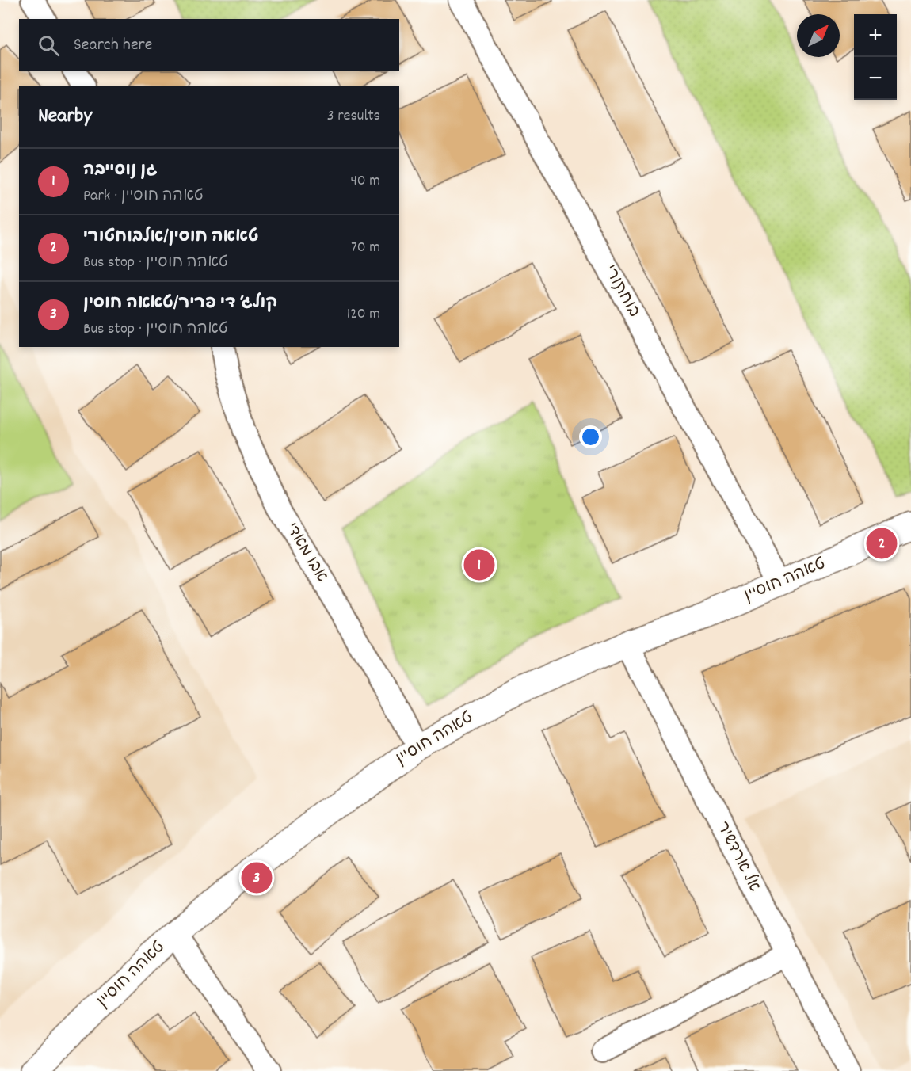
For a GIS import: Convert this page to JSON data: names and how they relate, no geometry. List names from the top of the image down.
{
  "streets": {
    "street": [
      "בוחתורי",
      "אבו מאדי",
      "טאהה חוסיין",
      "אל ארדשיר"
    ]
  },
  "crossings": [
    ["בוחתורי", "טאהה חוסיין"],
    ["אבו מאדי", "טאהה חוסיין"],
    ["טאהה חוסיין", "אל ארדשיר"]
  ],
  "north": "top right",
  "page": {
    "map_buttons": ["+", "−"],
    "search": "Search here",
    "heading": ["Nearby", "3 results"],
    "list": [
      {
        "mark": "1",
        "name": "גן נוסייבה",
        "note": "Park · טאהה חוסיין",
        "value": "40 m"
      },
      {
        "mark": "2",
        "name": "טאאה חוסין/אלבוחטורי",
        "note": "Bus stop · טאהה חוסיין",
        "value": "70 m"
      },
      {
        "mark": "3",
        "name": "קולג׳ די פריר/טאאה חוסין",
        "note": "Bus stop · טאהה חוסיין",
        "value": "120 m"
      }
    ],
    "pins": ["2", "1", "3"]
  }
}
